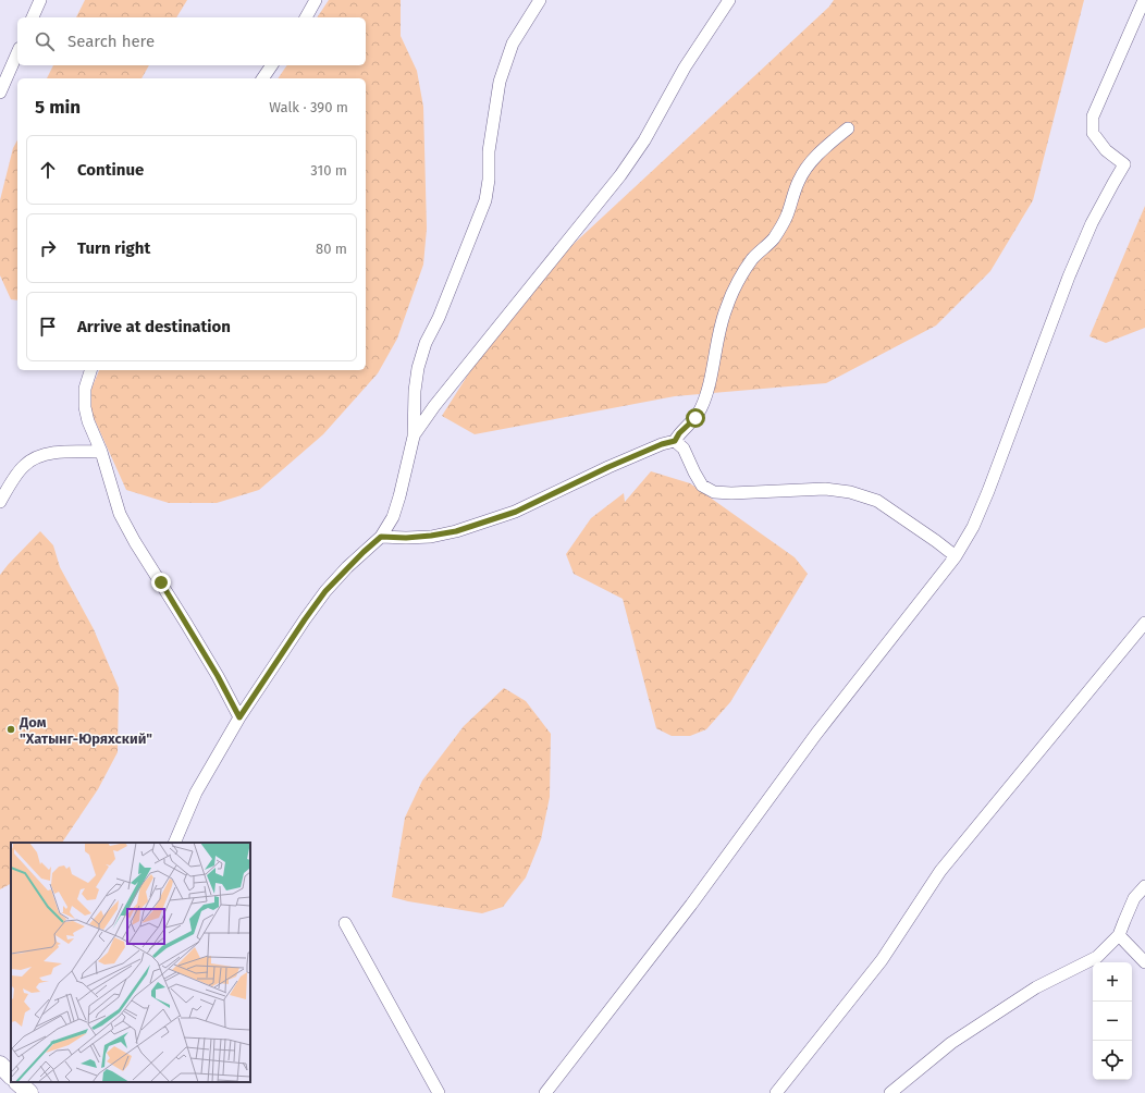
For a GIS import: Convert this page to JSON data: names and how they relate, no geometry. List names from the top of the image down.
{
  "places": ["Дом \"Хатынг-Юряхский\""],
  "page": {
    "search": "Search here",
    "heading": ["5 min", "Walk · 390 m"],
    "list": [
      ["Continue", "310 m"],
      ["Turn right", "80 m"],
      "Arrive at destination"
    ],
    "map_buttons": ["+", "−"]
  }
}
